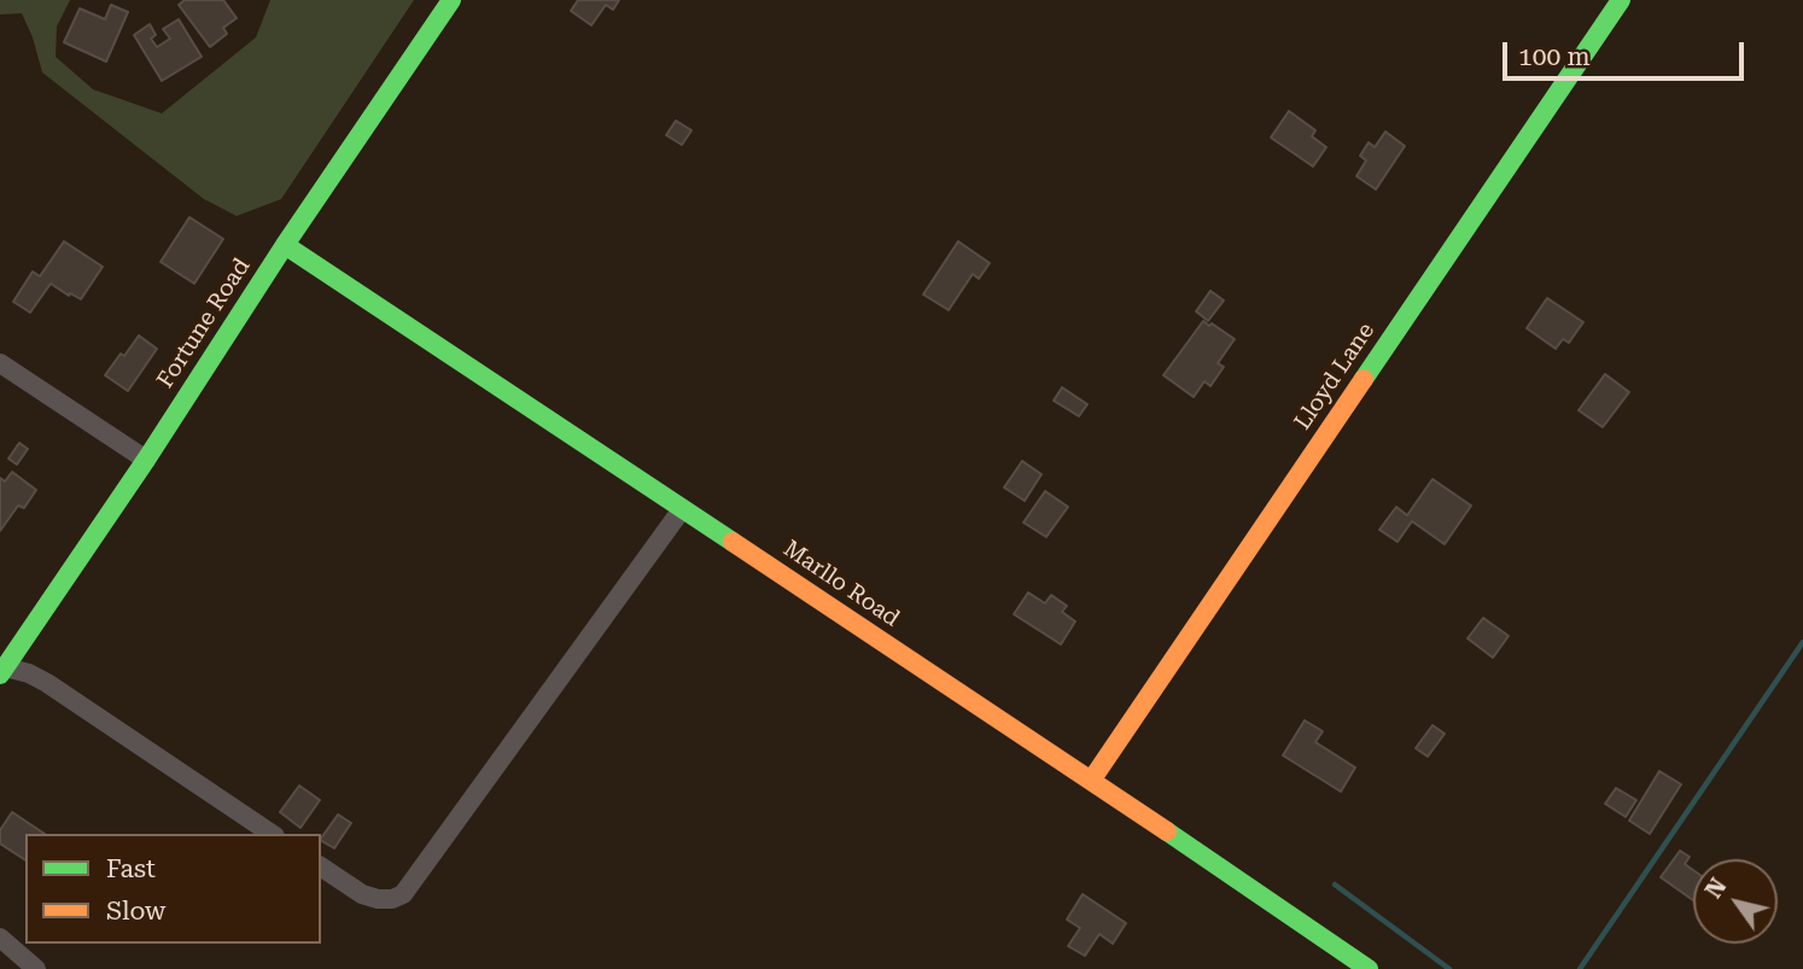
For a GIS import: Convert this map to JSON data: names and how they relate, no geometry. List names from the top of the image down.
{
  "streets": {
    "street": ["Fortune Road", "Lloyd Lane", "Marllo Road"]
  },
  "crossings": [
    ["Fortune Road", "Marllo Road"],
    ["Lloyd Lane", "Marllo Road"]
  ],
  "legend": ["Fast", "Slow"],
  "scale_bar": "100 m",
  "north": "top left"
}
